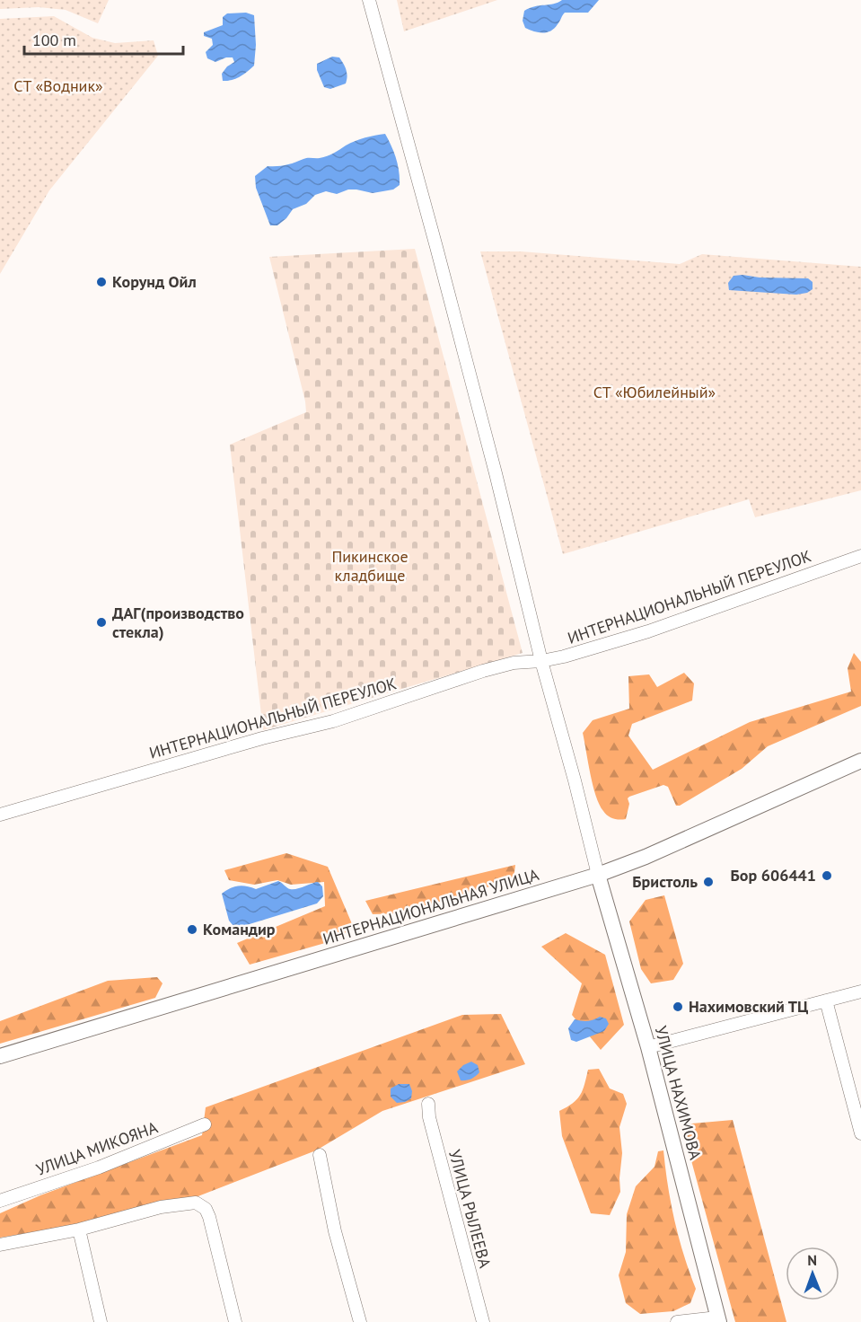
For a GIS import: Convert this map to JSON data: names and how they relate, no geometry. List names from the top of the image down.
{
  "streets": {
    "main road": ["ИНТЕРНАЦИОНАЛЬНАЯ УЛИЦА", "УЛИЦА НАХИМОВА"],
    "street": ["ИНТЕРНАЦИОНАЛЬНЫЙ ПЕРЕУЛОК", "УЛИЦА МИКОЯНА", "УЛИЦА РЫЛЕЕВА"]
  },
  "crossings": [
    ["ИНТЕРНАЦИОНАЛЬНАЯ УЛИЦА", "УЛИЦА НАХИМОВА"]
  ],
  "parks": ["СТ «Водник»", "СТ «Юбилейный»", "Пикинское кладбище"],
  "places": [
    "Корунд Ойл",
    "ДАГ(производство стекла)",
    "Бор 606441",
    "Бристоль",
    "Командир",
    "Нахимовский ТЦ"
  ],
  "scale_bar": "100 m",
  "north": "top"
}
